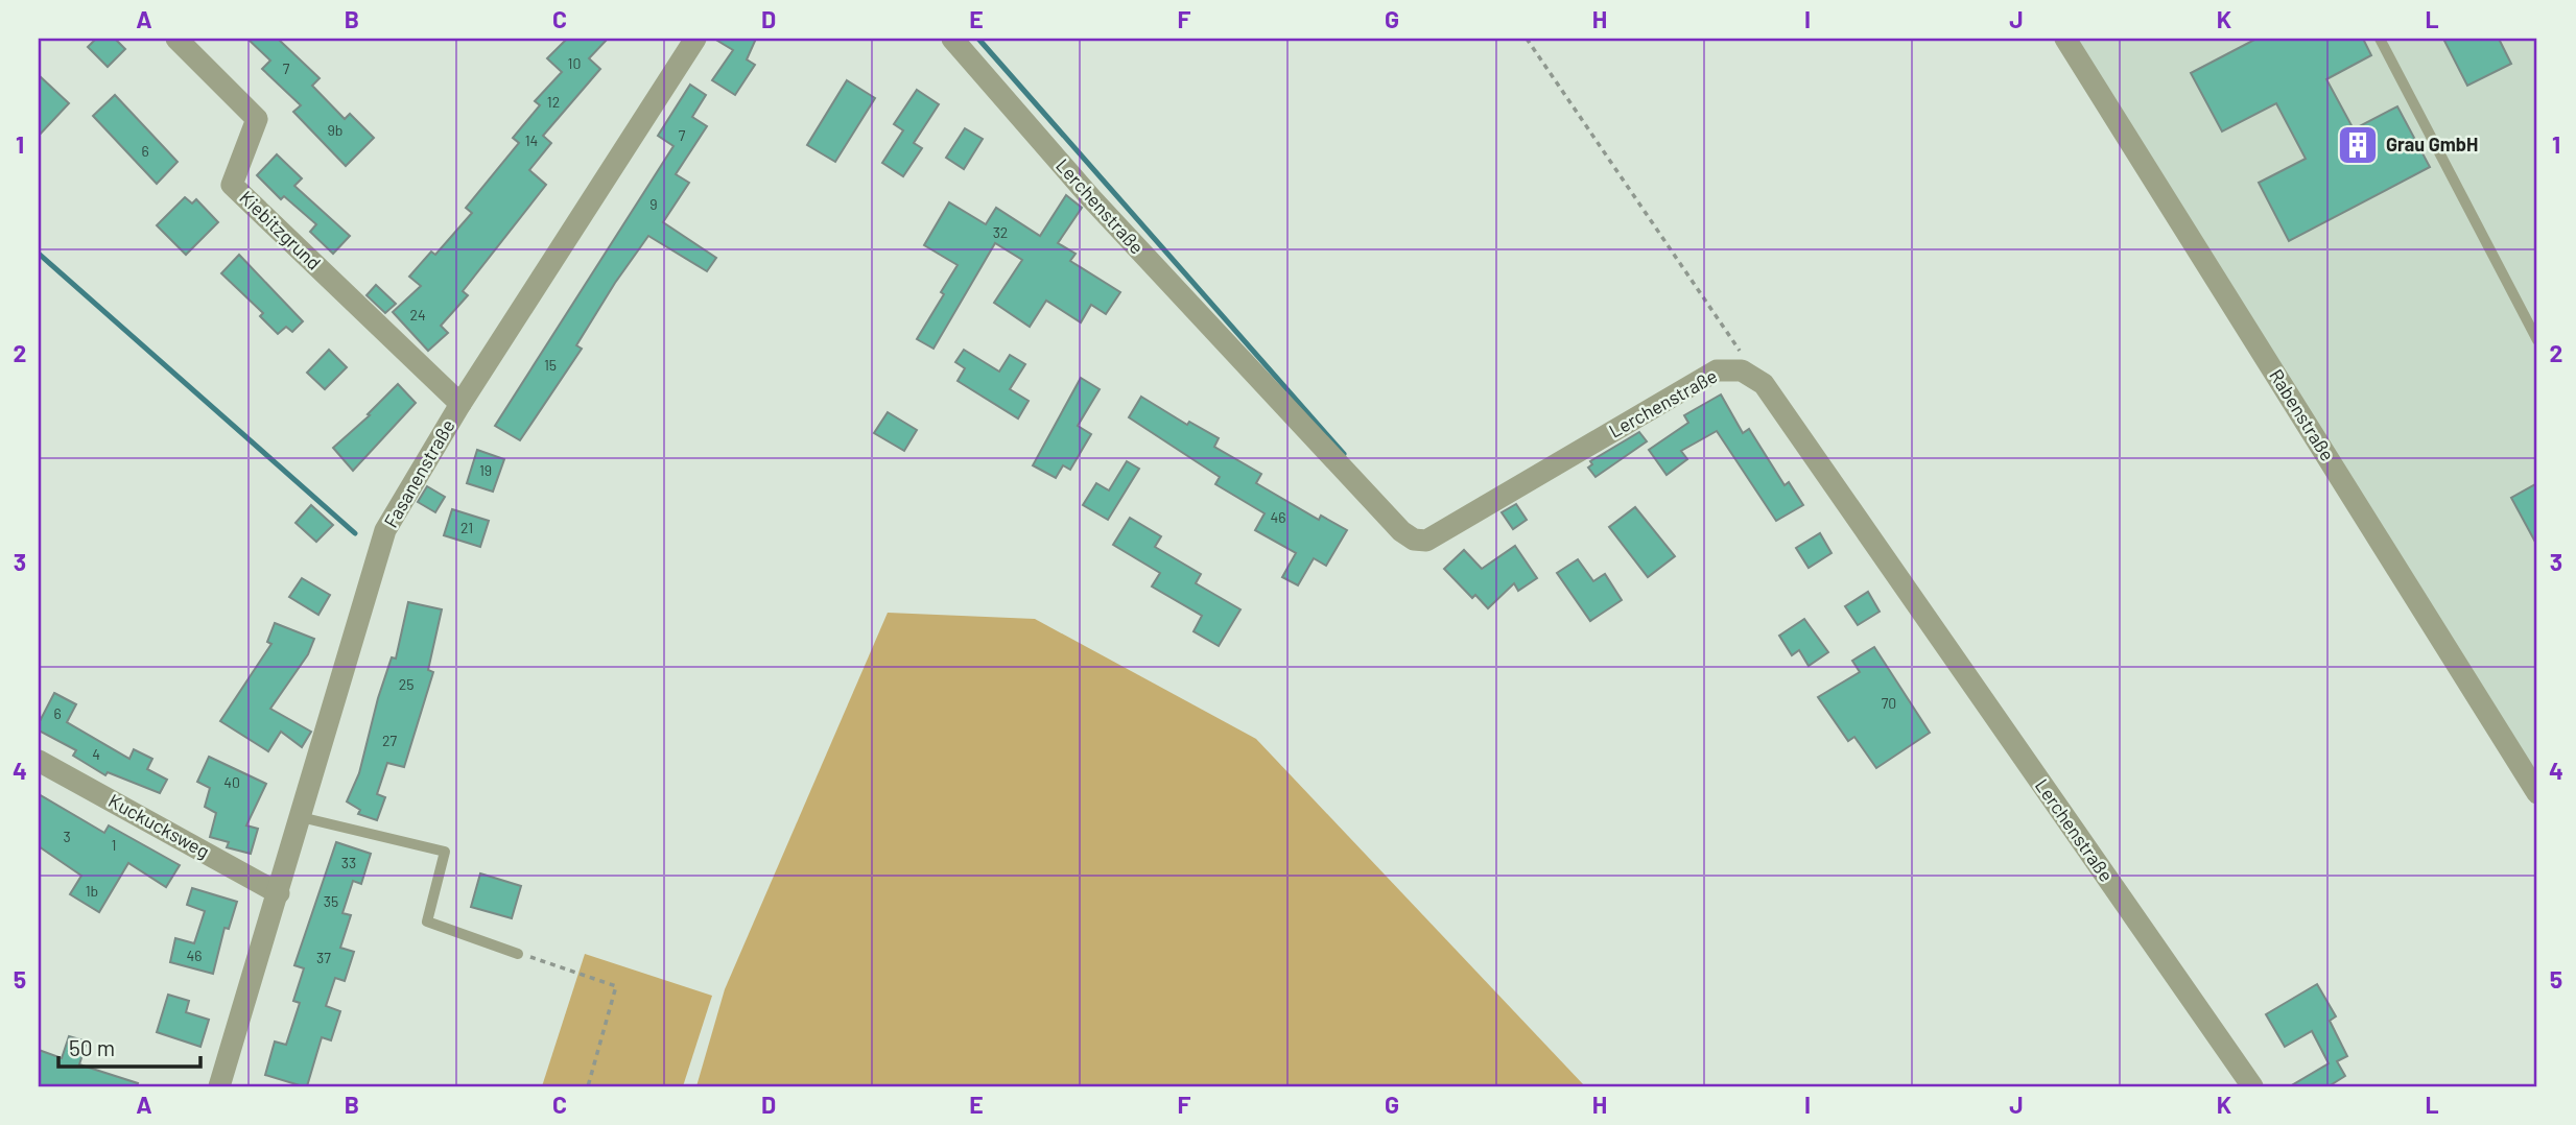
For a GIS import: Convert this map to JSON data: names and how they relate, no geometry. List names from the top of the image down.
{
  "streets": {
    "street": [
      "Lerchenstraße",
      "Kiebitzgrund",
      "Rabenstraße",
      "Fasanenstraße",
      "Kuckucksweg"
    ]
  },
  "crossings": [
    ["Kiebitzgrund", "Fasanenstraße"],
    ["Fasanenstraße", "Kuckucksweg"]
  ],
  "places": {
    "building": ["Grau GmbH"]
  },
  "house_numbers": [
    "10",
    "7",
    "12",
    "9b",
    "7",
    "14",
    "6",
    "9",
    "32",
    "24",
    "15",
    "19",
    "46",
    "21",
    "25",
    "70",
    "6",
    "27",
    "4",
    "40",
    "3",
    "1",
    "33",
    "1b",
    "35",
    "46",
    "37"
  ],
  "scale_bar": "50 m",
  "grid": {
    "columns": [
      "A",
      "B",
      "C",
      "D",
      "E",
      "F",
      "G",
      "H",
      "I",
      "J",
      "K",
      "L"
    ],
    "rows": [
      "1",
      "2",
      "3",
      "4",
      "5"
    ]
  }
}
